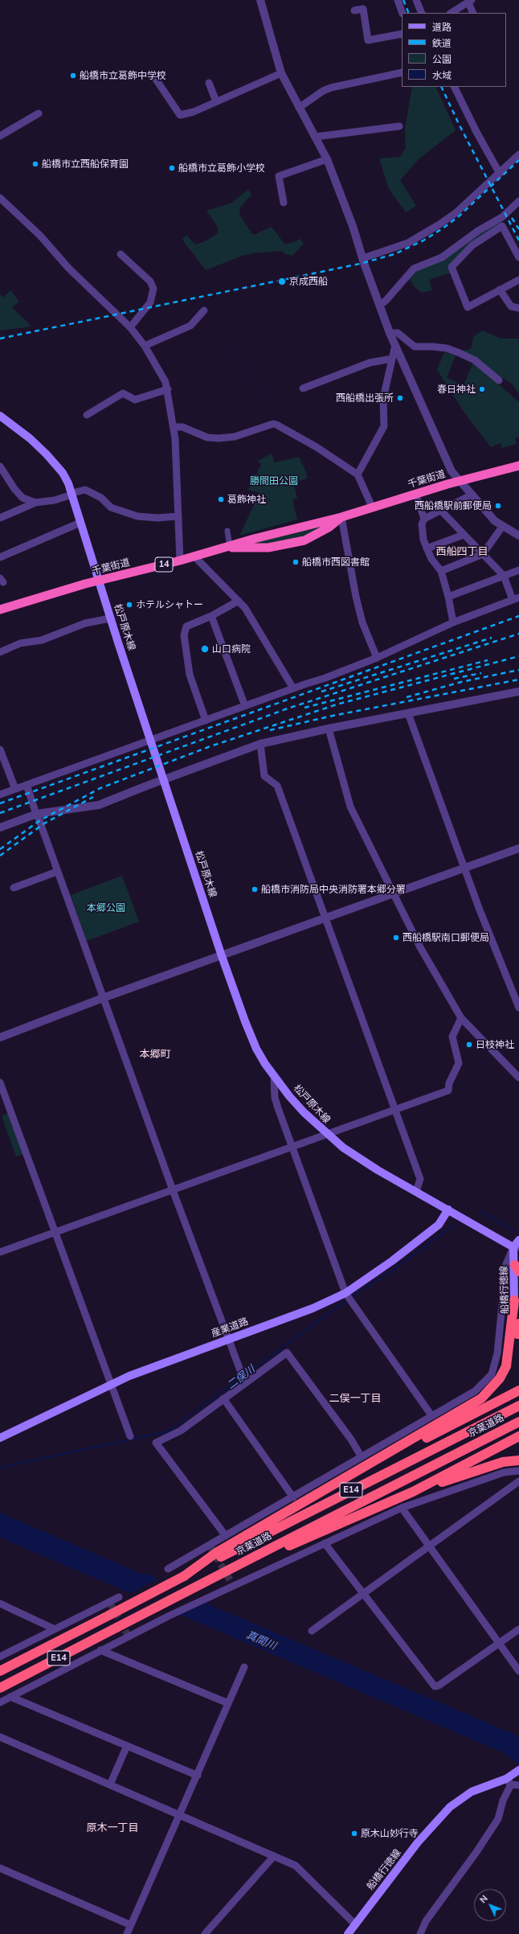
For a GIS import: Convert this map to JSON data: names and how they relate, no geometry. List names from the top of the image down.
{
  "streets": {
    "highway": [
      "千葉街道",
      "14",
      "京葉道路",
      "E14"
    ],
    "main road": ["松戸原木線", "船橋行徳線", "産業道路"]
  },
  "crossings": [
    ["千葉街道", "松戸原木線"],
    ["松戸原木線", "船橋行徳線"],
    ["松戸原木線", "産業道路"]
  ],
  "districts": [
    "西船四丁目",
    "本郷町",
    "二俣一丁目",
    "原木一丁目"
  ],
  "water": ["二俣川", "真間川"],
  "parks": ["勝間田公園", "本郷公園"],
  "places": [
    "船橋市立葛飾中学校",
    "船橋市立西船保育園",
    "船橋市立葛飾小学校",
    "京成西船",
    "春日神社",
    "西船橋出張所",
    "葛飾神社",
    "西船橋駅前郵便局",
    "船橋市西図書館",
    "ホテルシャトー",
    "山口病院",
    "船橋市消防局中央消防署本郷分署",
    "西船橋駅南口郵便局",
    "日枝神社",
    "原木山妙行寺"
  ],
  "legend": [
    "道路",
    "鉄道",
    "公園",
    "水域"
  ],
  "north": "top left"
}
